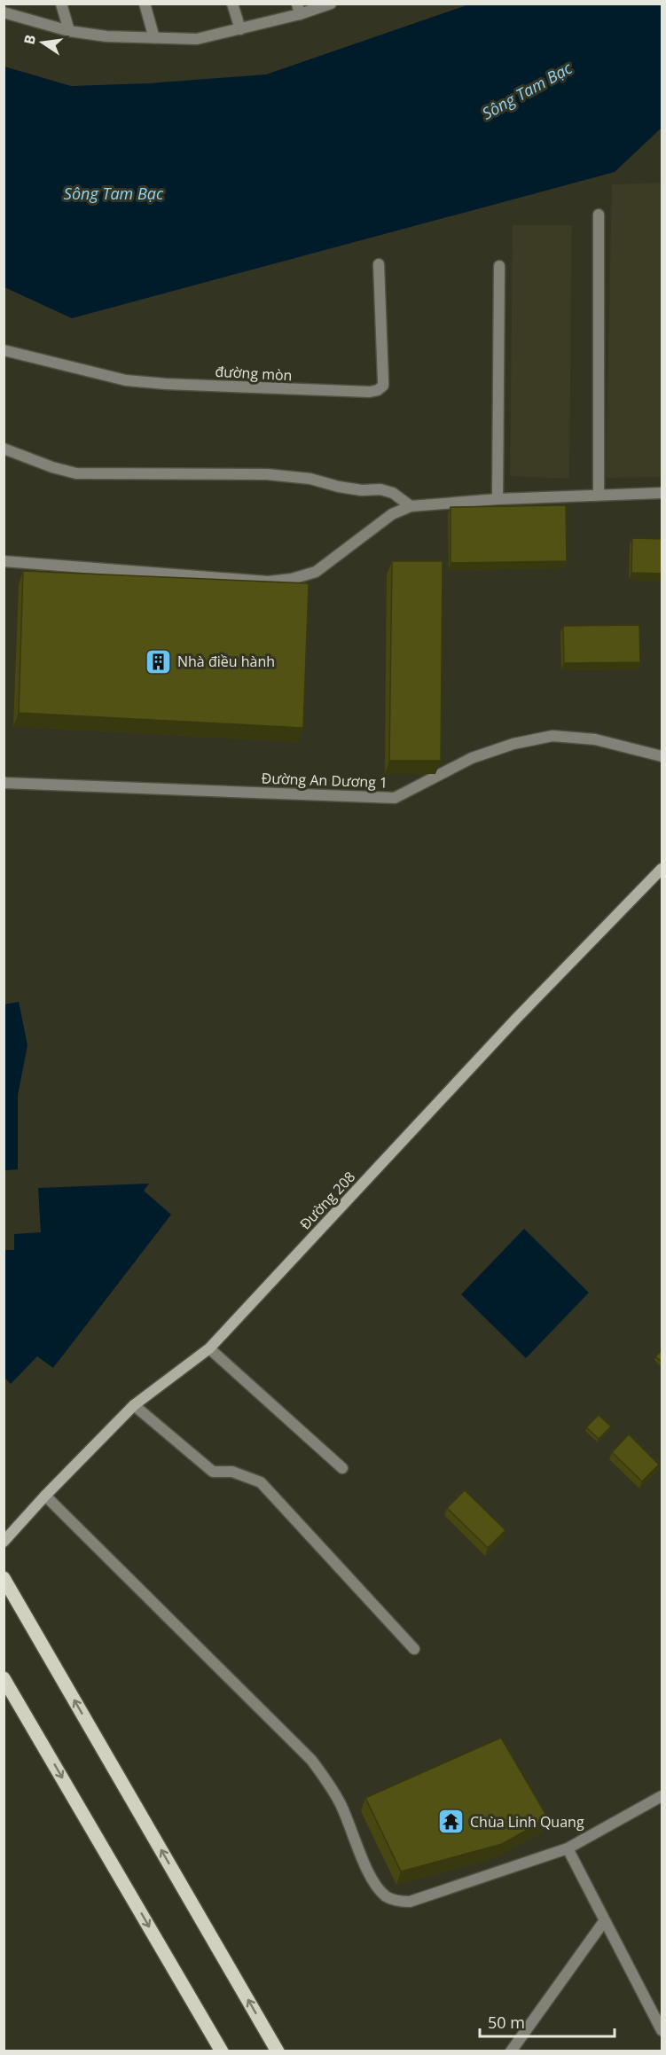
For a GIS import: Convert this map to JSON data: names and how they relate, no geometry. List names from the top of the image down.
{
  "streets": {
    "street": ["đường mòn", "Đường An Dương 1", "Đường 208"]
  },
  "water": ["Sông Tam Bạc"],
  "places": {
    "building": ["Nhà điều hành"],
    "temple": ["Chùa Linh Quang"]
  },
  "scale_bar": "50 m",
  "north": "left"
}
